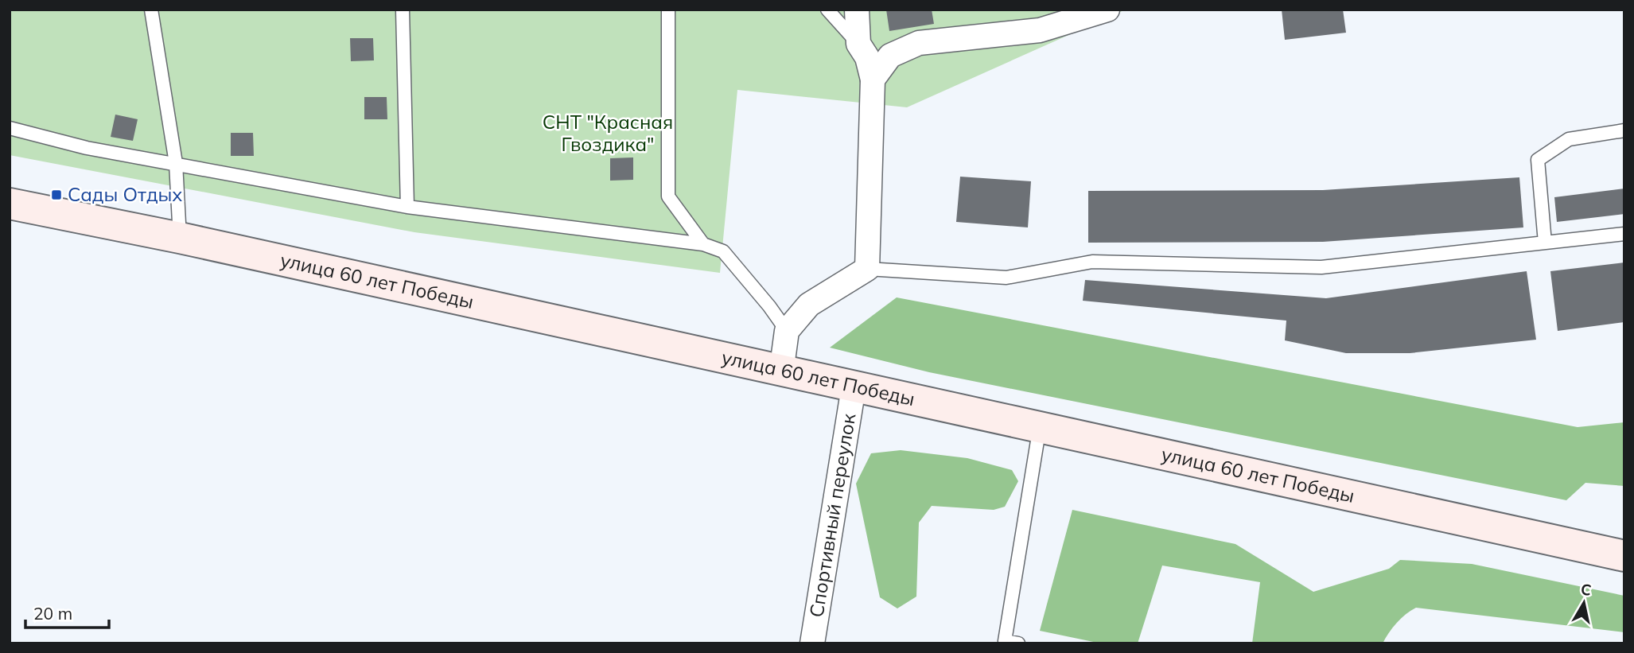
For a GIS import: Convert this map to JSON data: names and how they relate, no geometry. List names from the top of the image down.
{
  "streets": {
    "street": ["улица 60 лет Победы", "Спортивный переулок"]
  },
  "crossings": [
    ["улица 60 лет Победы", "Спортивный переулок"]
  ],
  "parks": ["СНТ \"Красная Гвоздика\""],
  "places": {
    "transit": ["Сады Отдых"]
  },
  "scale_bar": "20 m",
  "north": "top"
}
